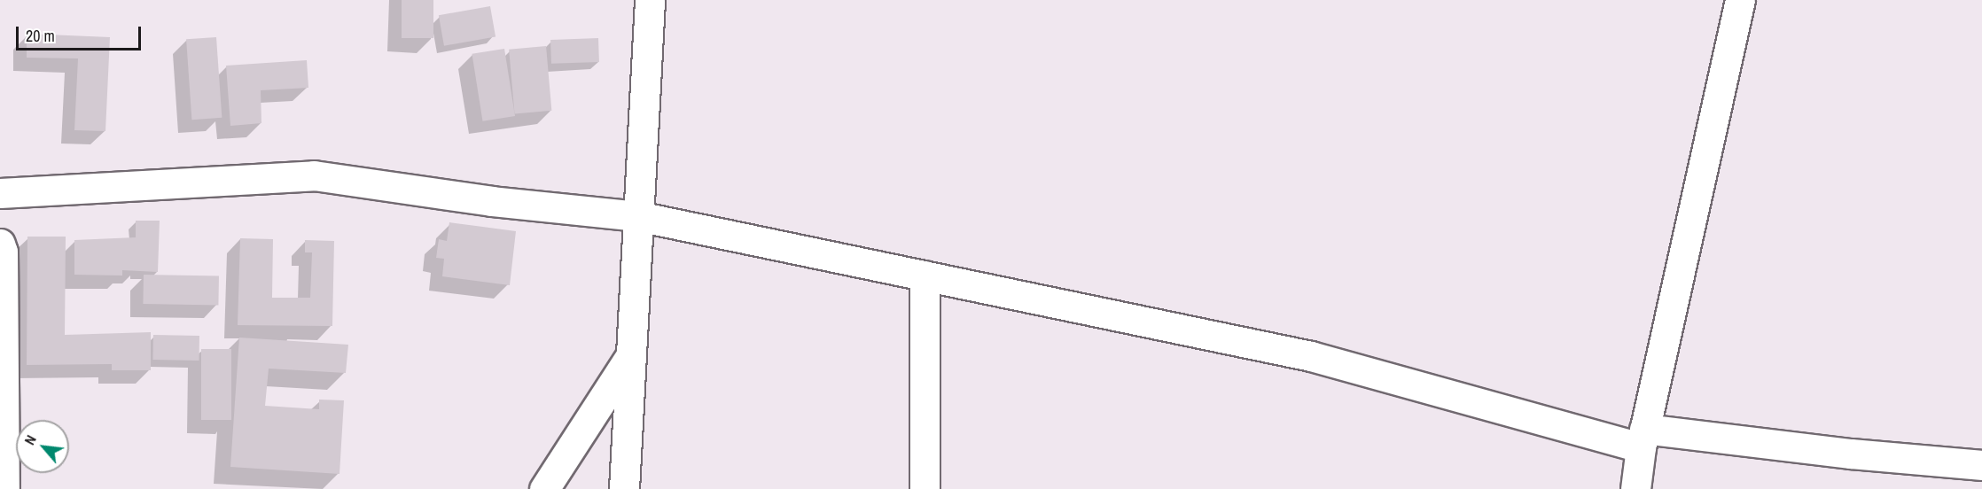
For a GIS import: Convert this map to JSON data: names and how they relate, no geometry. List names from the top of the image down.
{
  "scale_bar": "20 m",
  "north": "top left"
}
